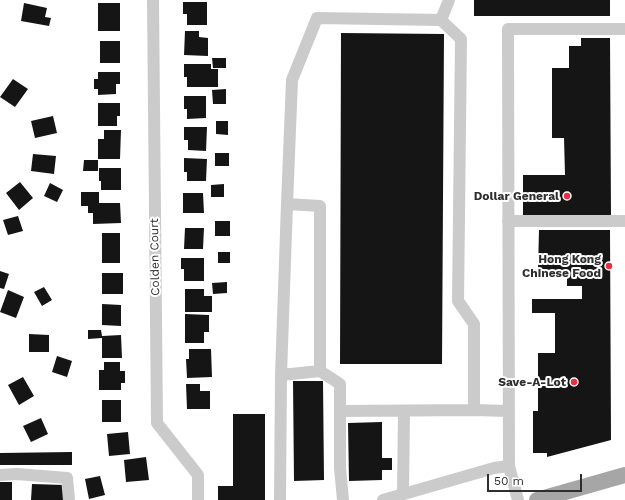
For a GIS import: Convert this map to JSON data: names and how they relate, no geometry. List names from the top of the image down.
{
  "streets": {
    "street": ["Colden Court"]
  },
  "places": ["Dollar General", "Hong Kong Chinese Food", "Save-A-Lot"],
  "scale_bar": "50 m"
}
